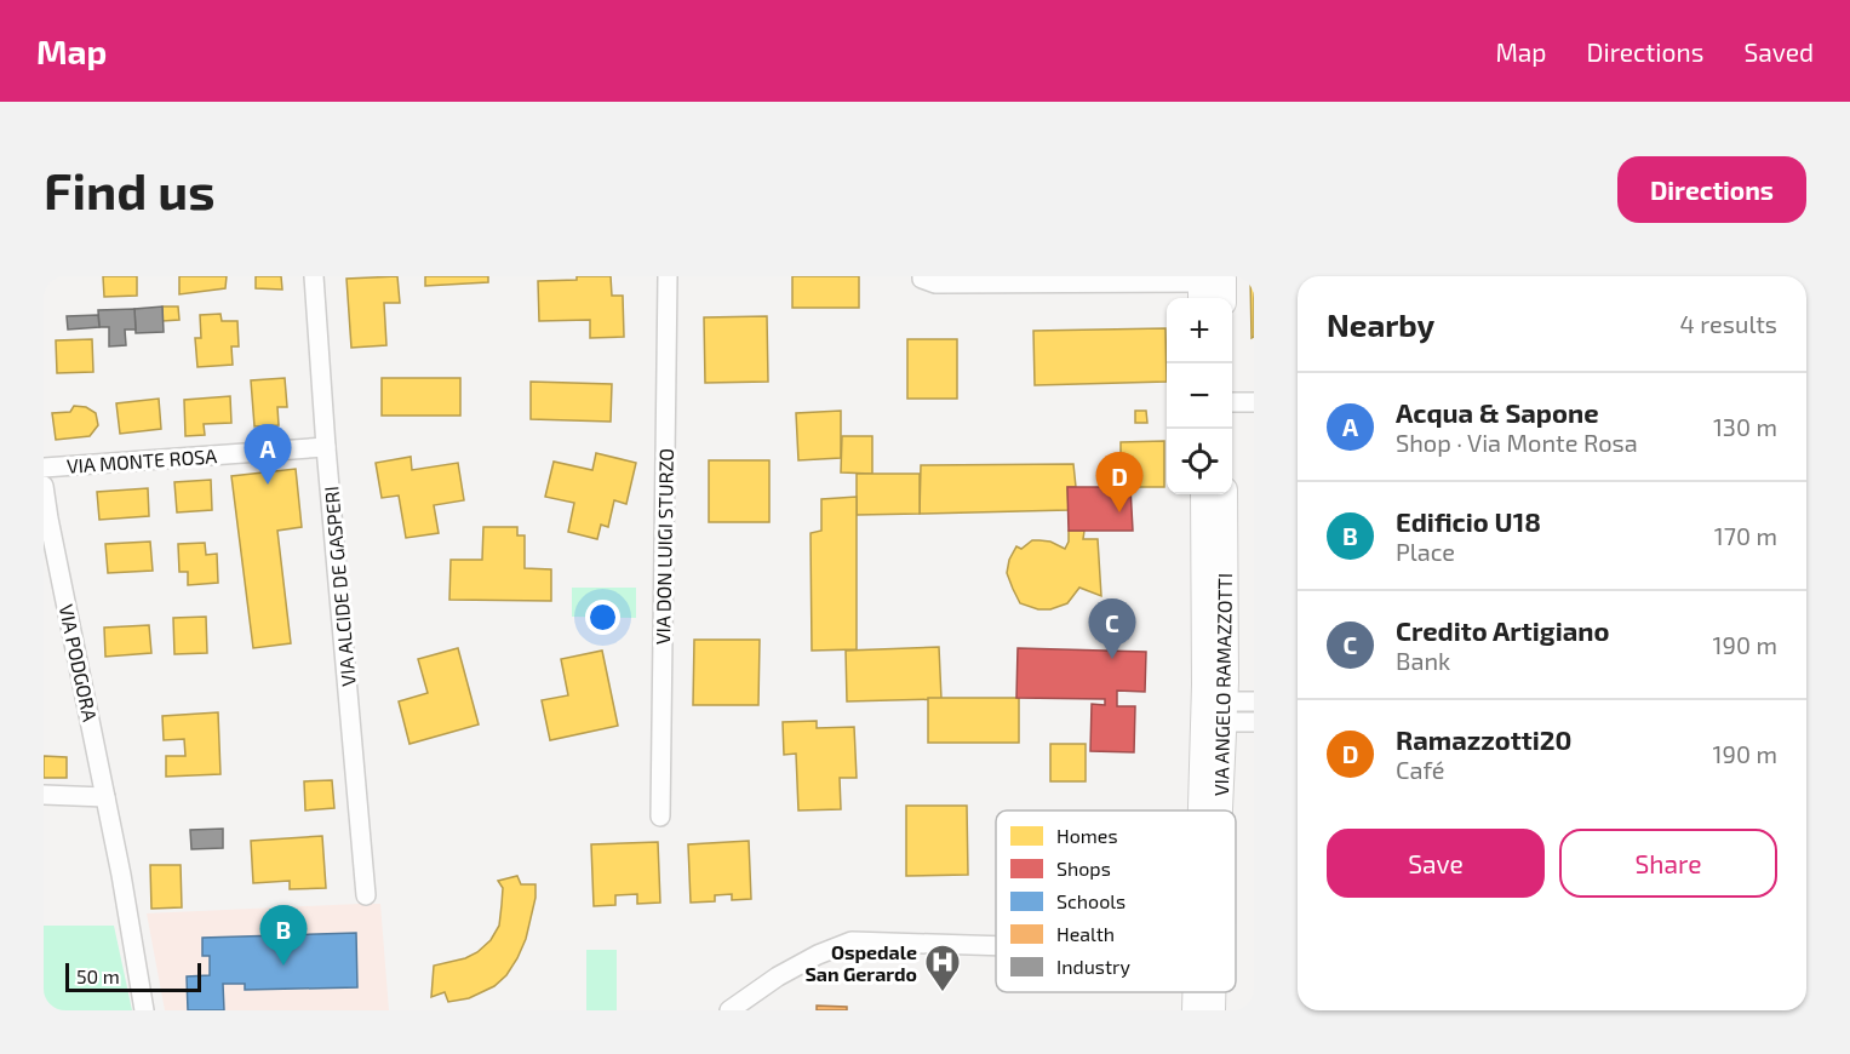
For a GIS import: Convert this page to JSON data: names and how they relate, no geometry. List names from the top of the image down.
{
  "streets": {
    "street": [
      "VIA MONTE ROSA",
      "VIA DON LUIGI STURZO",
      "VIA ALCIDE DE GASPERI",
      "VIA PODGORA",
      "VIA ANGELO RAMAZZOTTI"
    ]
  },
  "crossings": [
    ["VIA MONTE ROSA", "VIA ALCIDE DE GASPERI"]
  ],
  "places": {
    "hospital": ["Ospedale San Gerardo"]
  },
  "legend": [
    "Homes",
    "Shops",
    "Schools",
    "Health",
    "Industry"
  ],
  "scale_bar": "50 m",
  "page": {
    "header": "Map",
    "nav": ["Map", "Directions", "Saved"],
    "buttons": [
      "Directions",
      ["Save", "Share"]
    ],
    "title": "Find us",
    "heading": ["Nearby", "4 results"],
    "map_buttons": ["+", "−"],
    "list": [
      {
        "mark": "A",
        "name": "Acqua & Sapone",
        "note": "Shop · Via Monte Rosa",
        "value": "130 m"
      },
      {
        "mark": "B",
        "name": "Edificio U18",
        "note": "Place",
        "value": "170 m"
      },
      {
        "mark": "C",
        "name": "Credito Artigiano",
        "note": "Bank",
        "value": "190 m"
      },
      {
        "mark": "D",
        "name": "Ramazzotti20",
        "note": "Café",
        "value": "190 m"
      }
    ],
    "pins": [
      "A",
      "D",
      "C",
      "B"
    ],
    "scale": "50 m"
  }
}
